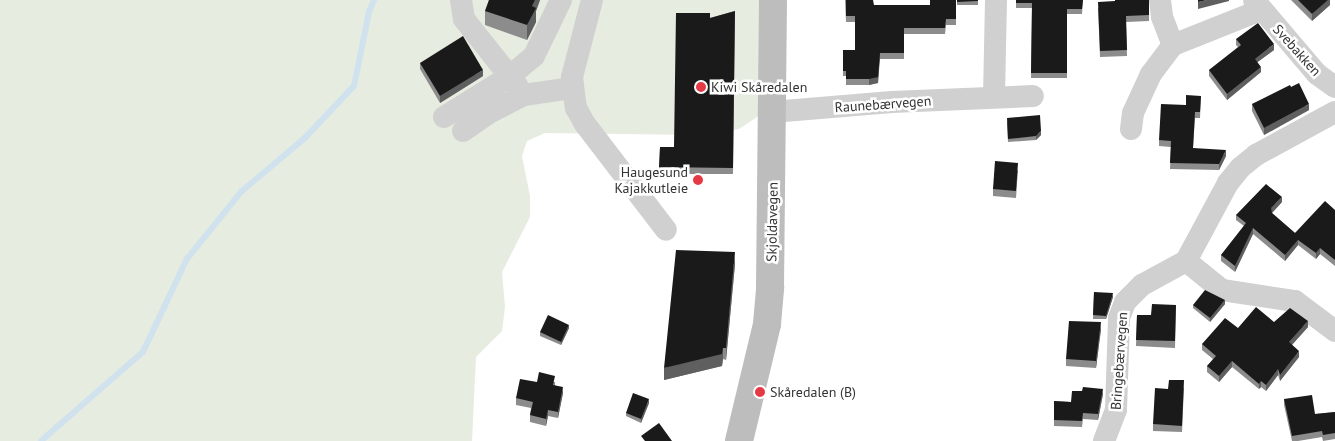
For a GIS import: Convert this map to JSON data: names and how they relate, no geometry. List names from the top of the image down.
{
  "streets": {
    "main road": ["Skjoldavegen"],
    "street": ["Svebakken", "Raunebærvegen", "Bringebærvegen"]
  },
  "crossings": [
    ["Raunebærvegen", "Skjoldavegen"]
  ],
  "places": ["Kiwi Skåredalen", "Haugesund Kajakkutleie", "Skåredalen (B)"]
}
